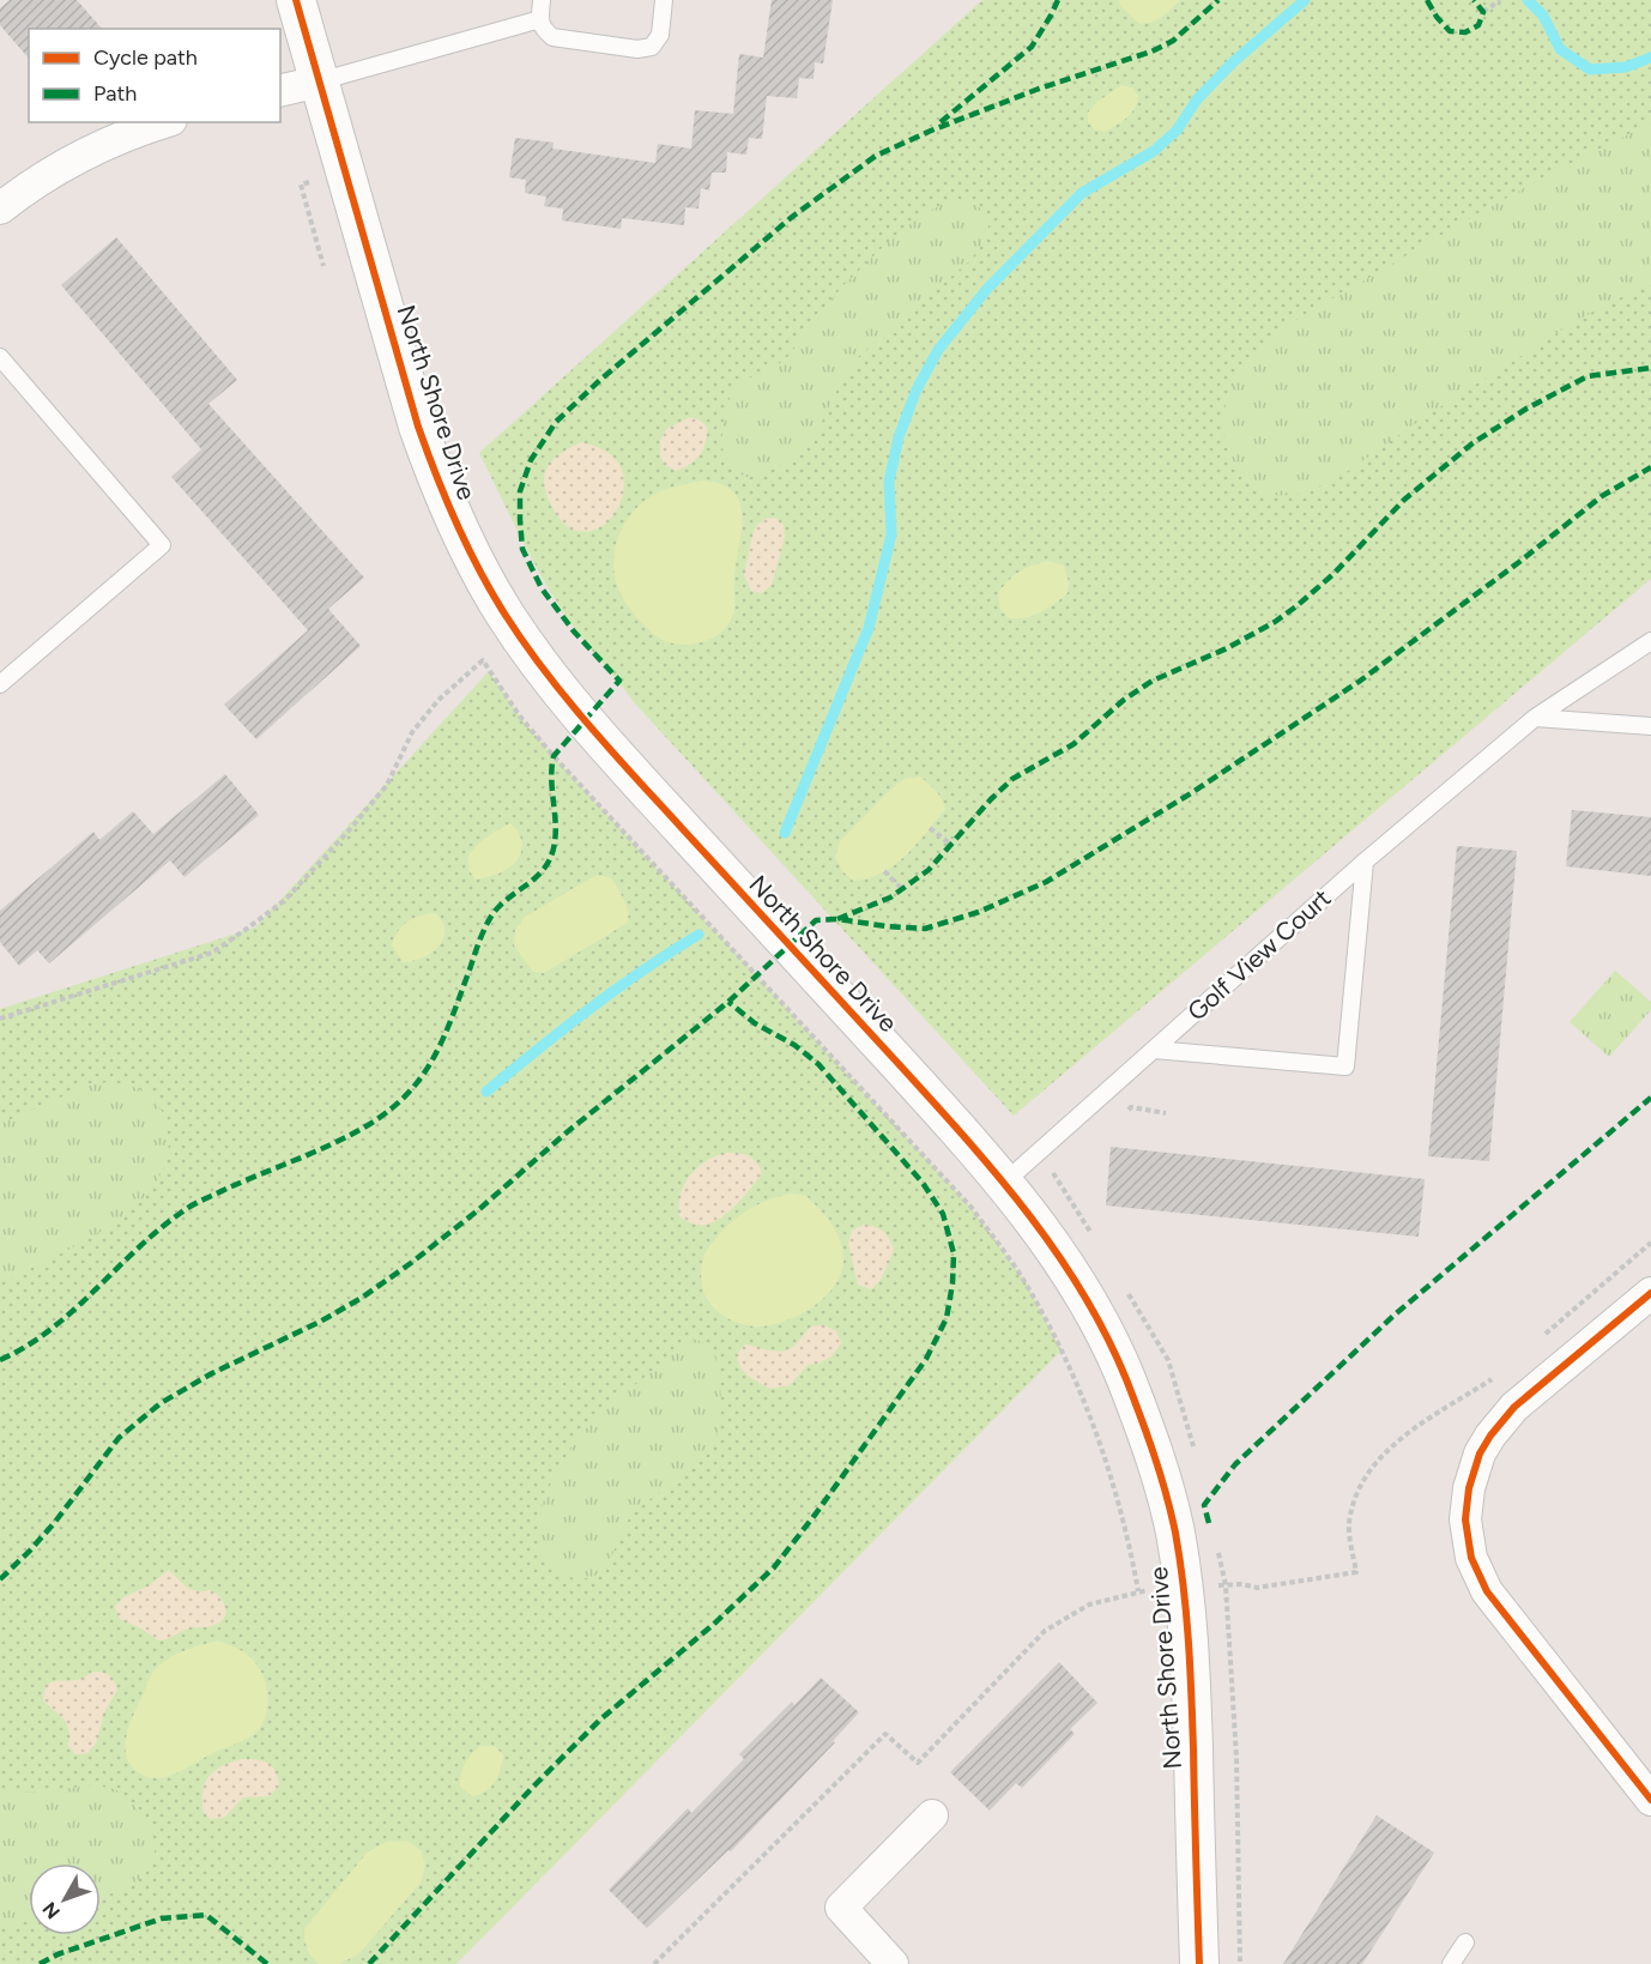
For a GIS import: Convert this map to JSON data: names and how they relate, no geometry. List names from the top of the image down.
{
  "streets": {
    "street": ["North Shore Drive"],
    "lane": ["Golf View Court"]
  },
  "crossings": [
    ["North Shore Drive", "Golf View Court"]
  ],
  "legend": ["Cycle path", "Path"],
  "north": "bottom left"
}
